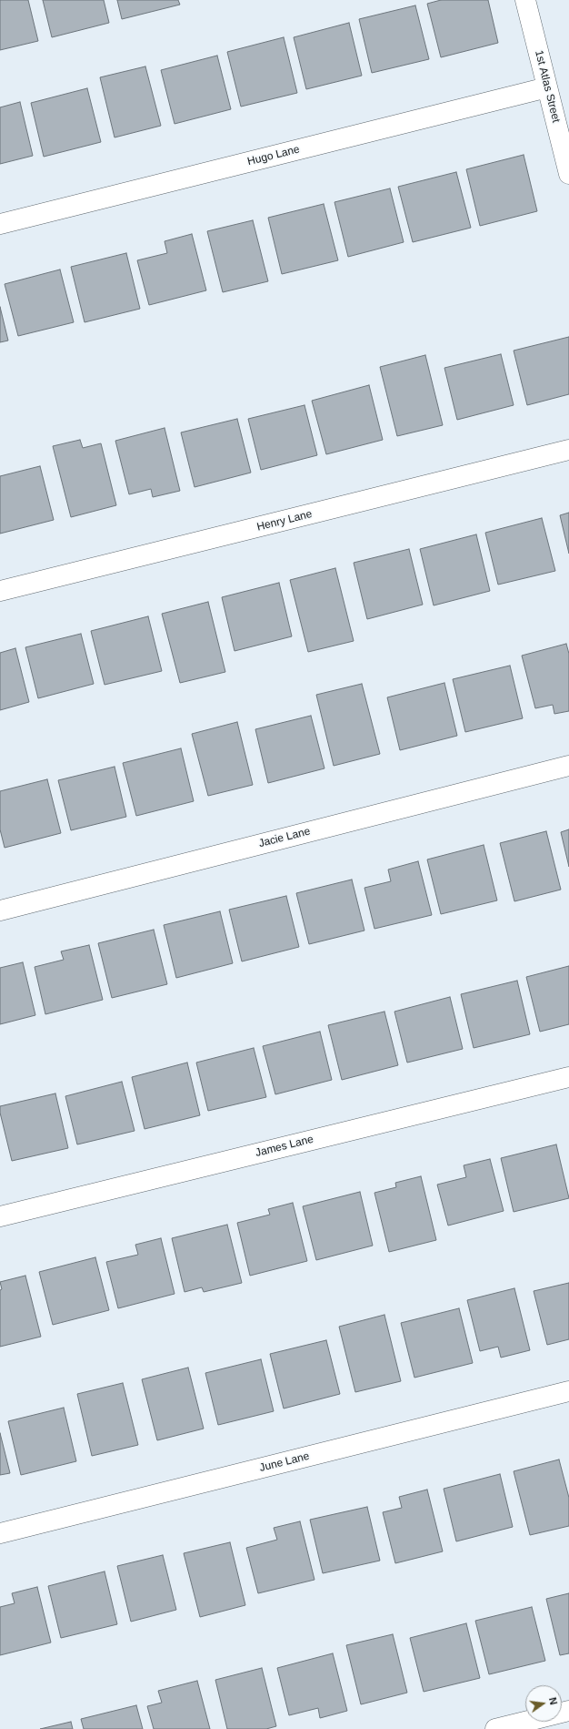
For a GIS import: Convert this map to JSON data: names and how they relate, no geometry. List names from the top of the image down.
{
  "streets": {
    "street": [
      "1st Atlas Street",
      "Hugo Lane",
      "Henry Lane",
      "Jacie Lane",
      "James Lane",
      "June Lane"
    ]
  },
  "crossings": [
    ["1st Atlas Street", "Hugo Lane"]
  ],
  "north": "right"
}
